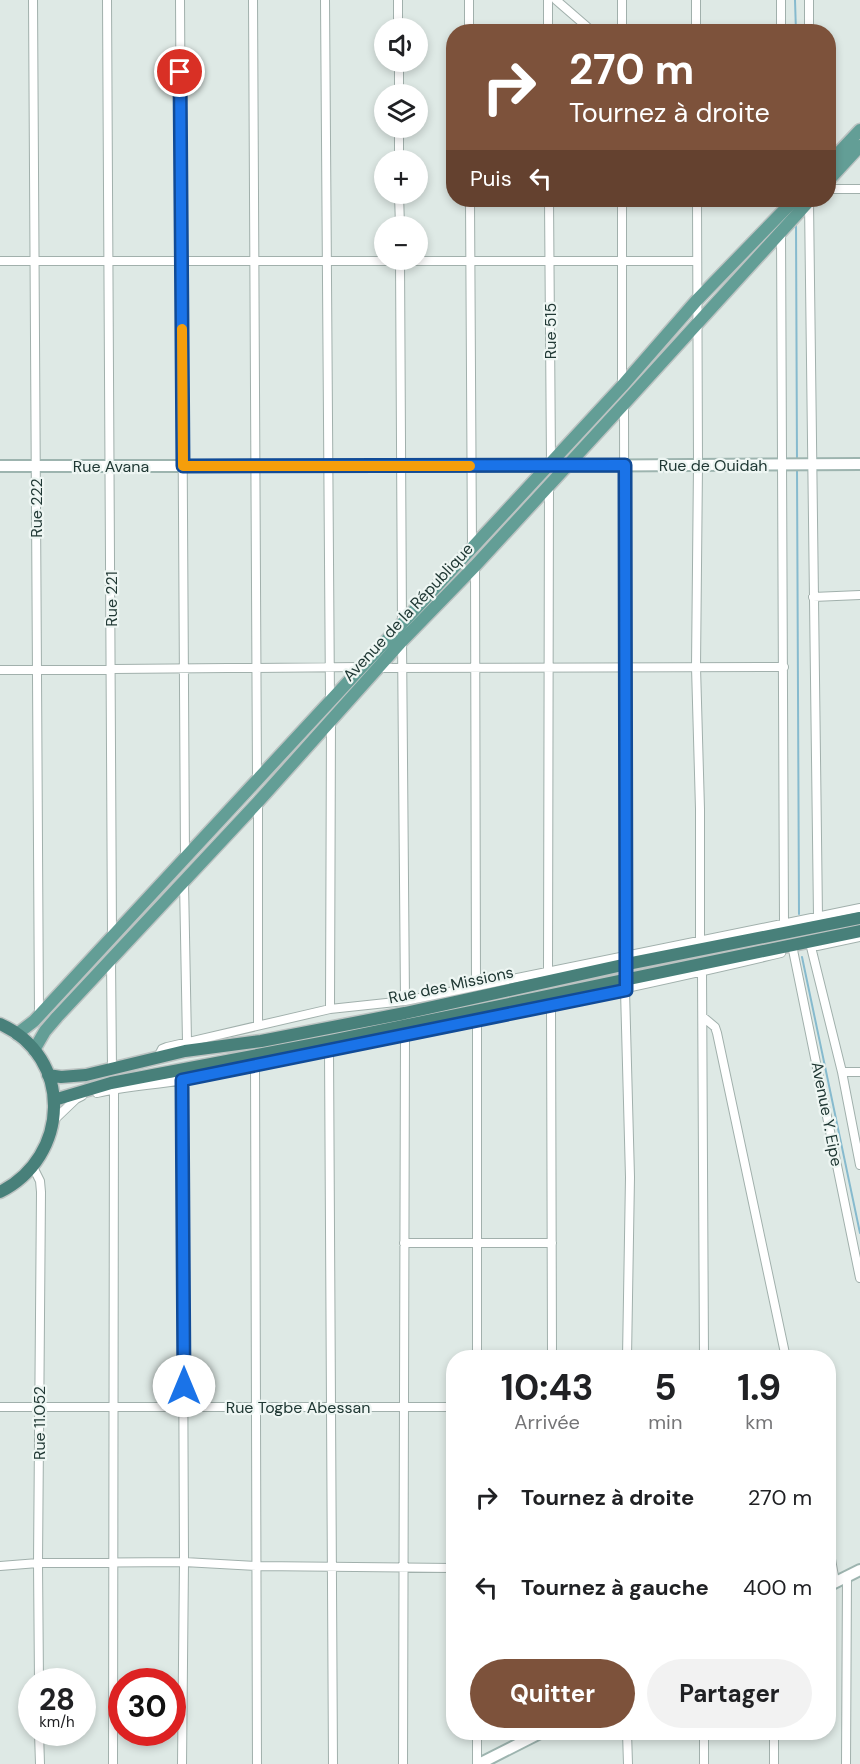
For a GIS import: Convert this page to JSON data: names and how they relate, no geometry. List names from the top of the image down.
{
  "streets": {
    "highway": ["Rue des Missions"],
    "main road": ["Rue de Ouidah", "Rue Avana", "Avenue de la République"],
    "street": [
      "Rue 515",
      "Rue 222",
      "Rue 221",
      "Avenue Y. Eipe",
      "Rue Togbe Abessan",
      "Rue 11.052"
    ]
  },
  "crossings": [
    ["Rue 515", "Rue de Ouidah"],
    ["Rue 515", "Rue Avana"],
    ["Rue 515", "Avenue de la République"],
    ["Rue de Ouidah", "Rue Avana"],
    ["Rue de Ouidah", "Avenue de la République"],
    ["Rue Avana", "Rue 222"],
    ["Rue Avana", "Rue 221"],
    ["Rue Avana", "Avenue de la République"],
    ["Rue 222", "Avenue de la République"],
    ["Rue 221", "Avenue de la République"],
    ["Rue Togbe Abessan", "Rue 11.052"]
  ],
  "page": {
    "map_buttons": ["+", "−"],
    "turn": ["270 m", "Tournez à droite"],
    "then": "Puis",
    "eta": [
      "10:43",
      "Arrivée",
      "5",
      "min",
      "1.9",
      "km"
    ],
    "list": [
      {
        "name": "Tournez à droite",
        "value": "270 m"
      },
      {
        "name": "Tournez à gauche",
        "value": "400 m"
      }
    ],
    "buttons": ["Quitter", "Partager"],
    "speed": "28 km/h",
    "limit": "30"
  }
}
